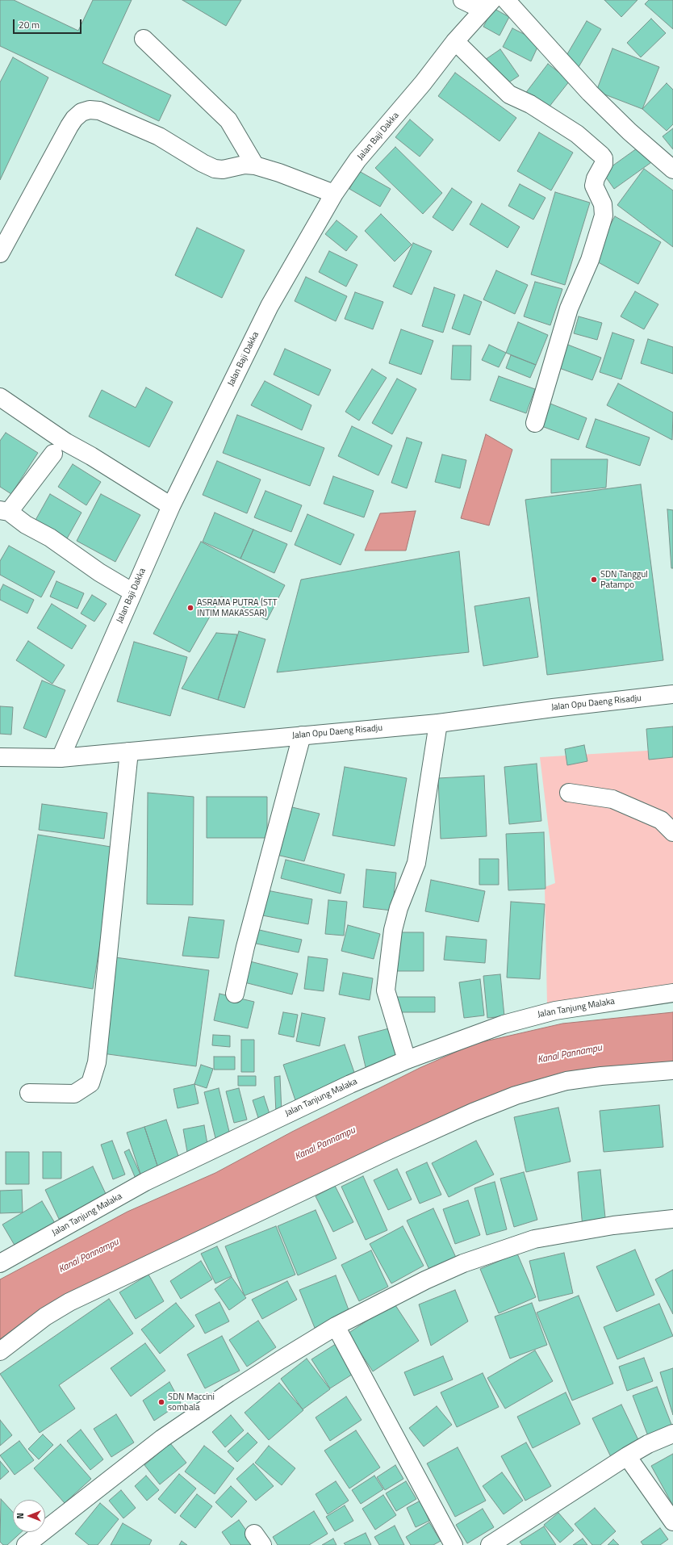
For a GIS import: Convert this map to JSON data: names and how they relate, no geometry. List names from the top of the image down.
{
  "streets": {
    "street": ["Jalan Baji Dakka", "Jalan Opu Daeng Risadju", "Jalan Tanjung Malaka"]
  },
  "crossings": [
    ["Jalan Baji Dakka", "Jalan Opu Daeng Risadju"]
  ],
  "water": ["Kanal Pannampu"],
  "places": ["SDN Tanggul Patampo", "ASRAMA PUTRA (STT INTIM MAKASSAR)", "SDN Maccini sombala"],
  "scale_bar": "20 m",
  "north": "left"
}
